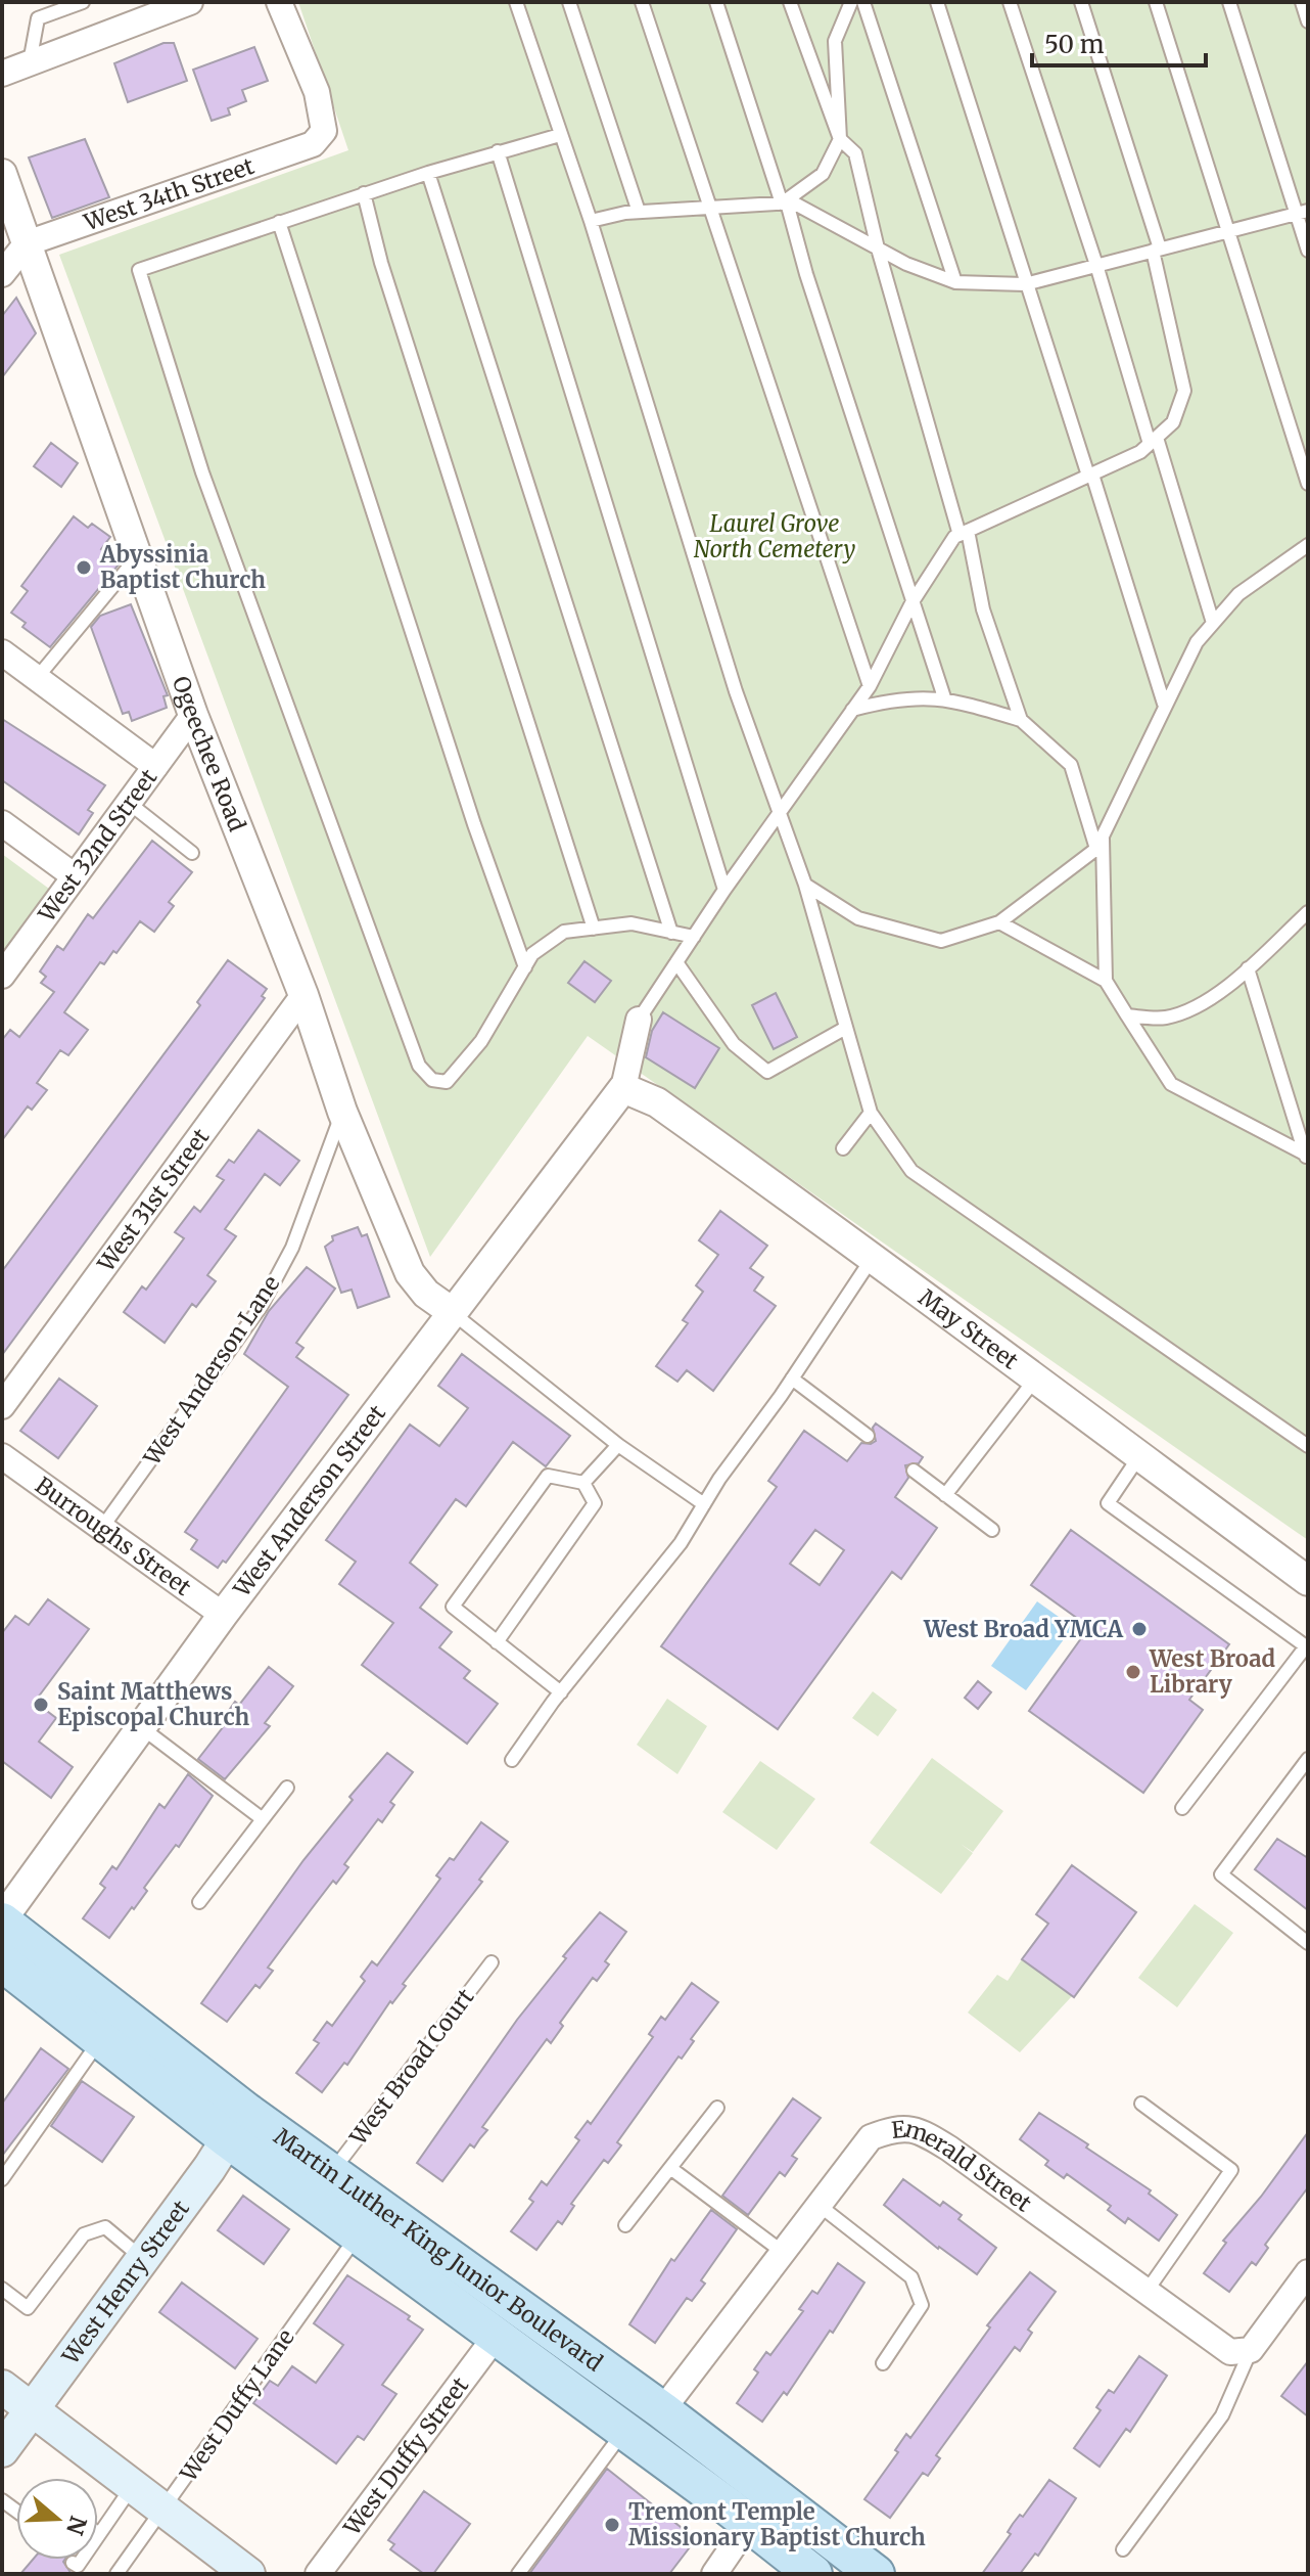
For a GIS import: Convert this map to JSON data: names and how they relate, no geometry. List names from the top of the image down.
{
  "streets": {
    "main road": ["Martin Luther King Junior Boulevard", "West Henry Street"],
    "street": [
      "West 34th Street",
      "Ogeechee Road",
      "West 32nd Street",
      "West 31st Street",
      "May Street",
      "West Anderson Street",
      "Burroughs Street",
      "Emerald Street",
      "West Duffy Street"
    ],
    "lane": ["West Anderson Lane", "West Broad Court", "West Duffy Lane"]
  },
  "crossings": [
    ["West 34th Street", "Ogeechee Road"],
    ["Ogeechee Road", "West 32nd Street"],
    ["Ogeechee Road", "West 31st Street"],
    ["Ogeechee Road", "West Anderson Lane"],
    ["Ogeechee Road", "West Anderson Street"],
    ["May Street", "West Anderson Street"],
    ["West Anderson Lane", "Burroughs Street"],
    ["West Anderson Street", "Burroughs Street"],
    ["West Anderson Street", "Martin Luther King Junior Boulevard"],
    ["West Broad Court", "Martin Luther King Junior Boulevard"],
    ["Emerald Street", "Martin Luther King Junior Boulevard"],
    ["Martin Luther King Junior Boulevard", "West Henry Street"],
    ["Martin Luther King Junior Boulevard", "West Duffy Lane"],
    ["Martin Luther King Junior Boulevard", "West Duffy Street"]
  ],
  "parks": ["Laurel Grove North Cemetery"],
  "places": [
    "Abyssinia Baptist Church",
    "West Broad YMCA",
    "West Broad Library",
    "Saint Matthews Episcopal Church",
    "Tremont Temple Missionary Baptist Church"
  ],
  "scale_bar": "50 m",
  "north": "right"
}
